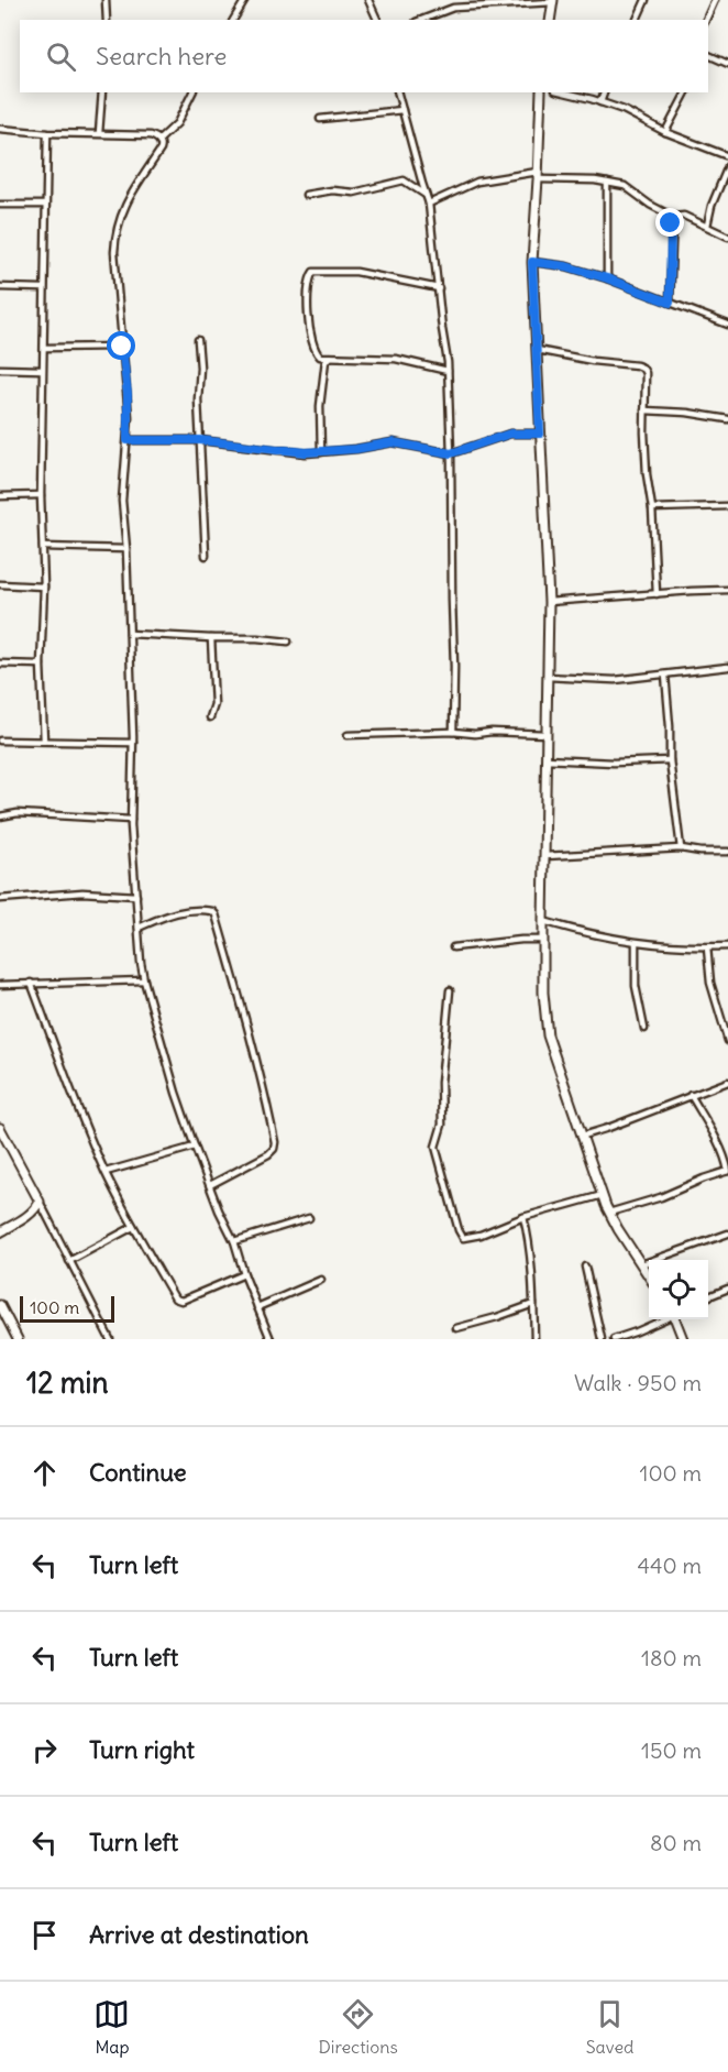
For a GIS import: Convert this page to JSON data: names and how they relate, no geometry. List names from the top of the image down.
{
  "scale_bar": "100 m",
  "page": {
    "search": "Search here",
    "scale": "100 m",
    "heading": ["12 min", "Walk · 950 m"],
    "list": [
      ["Continue", "100 m"],
      ["Turn left", "440 m"],
      ["Turn left", "180 m"],
      ["Turn right", "150 m"],
      ["Turn left", "80 m"],
      "Arrive at destination"
    ],
    "nav": ["Map", "Directions", "Saved"]
  }
}
